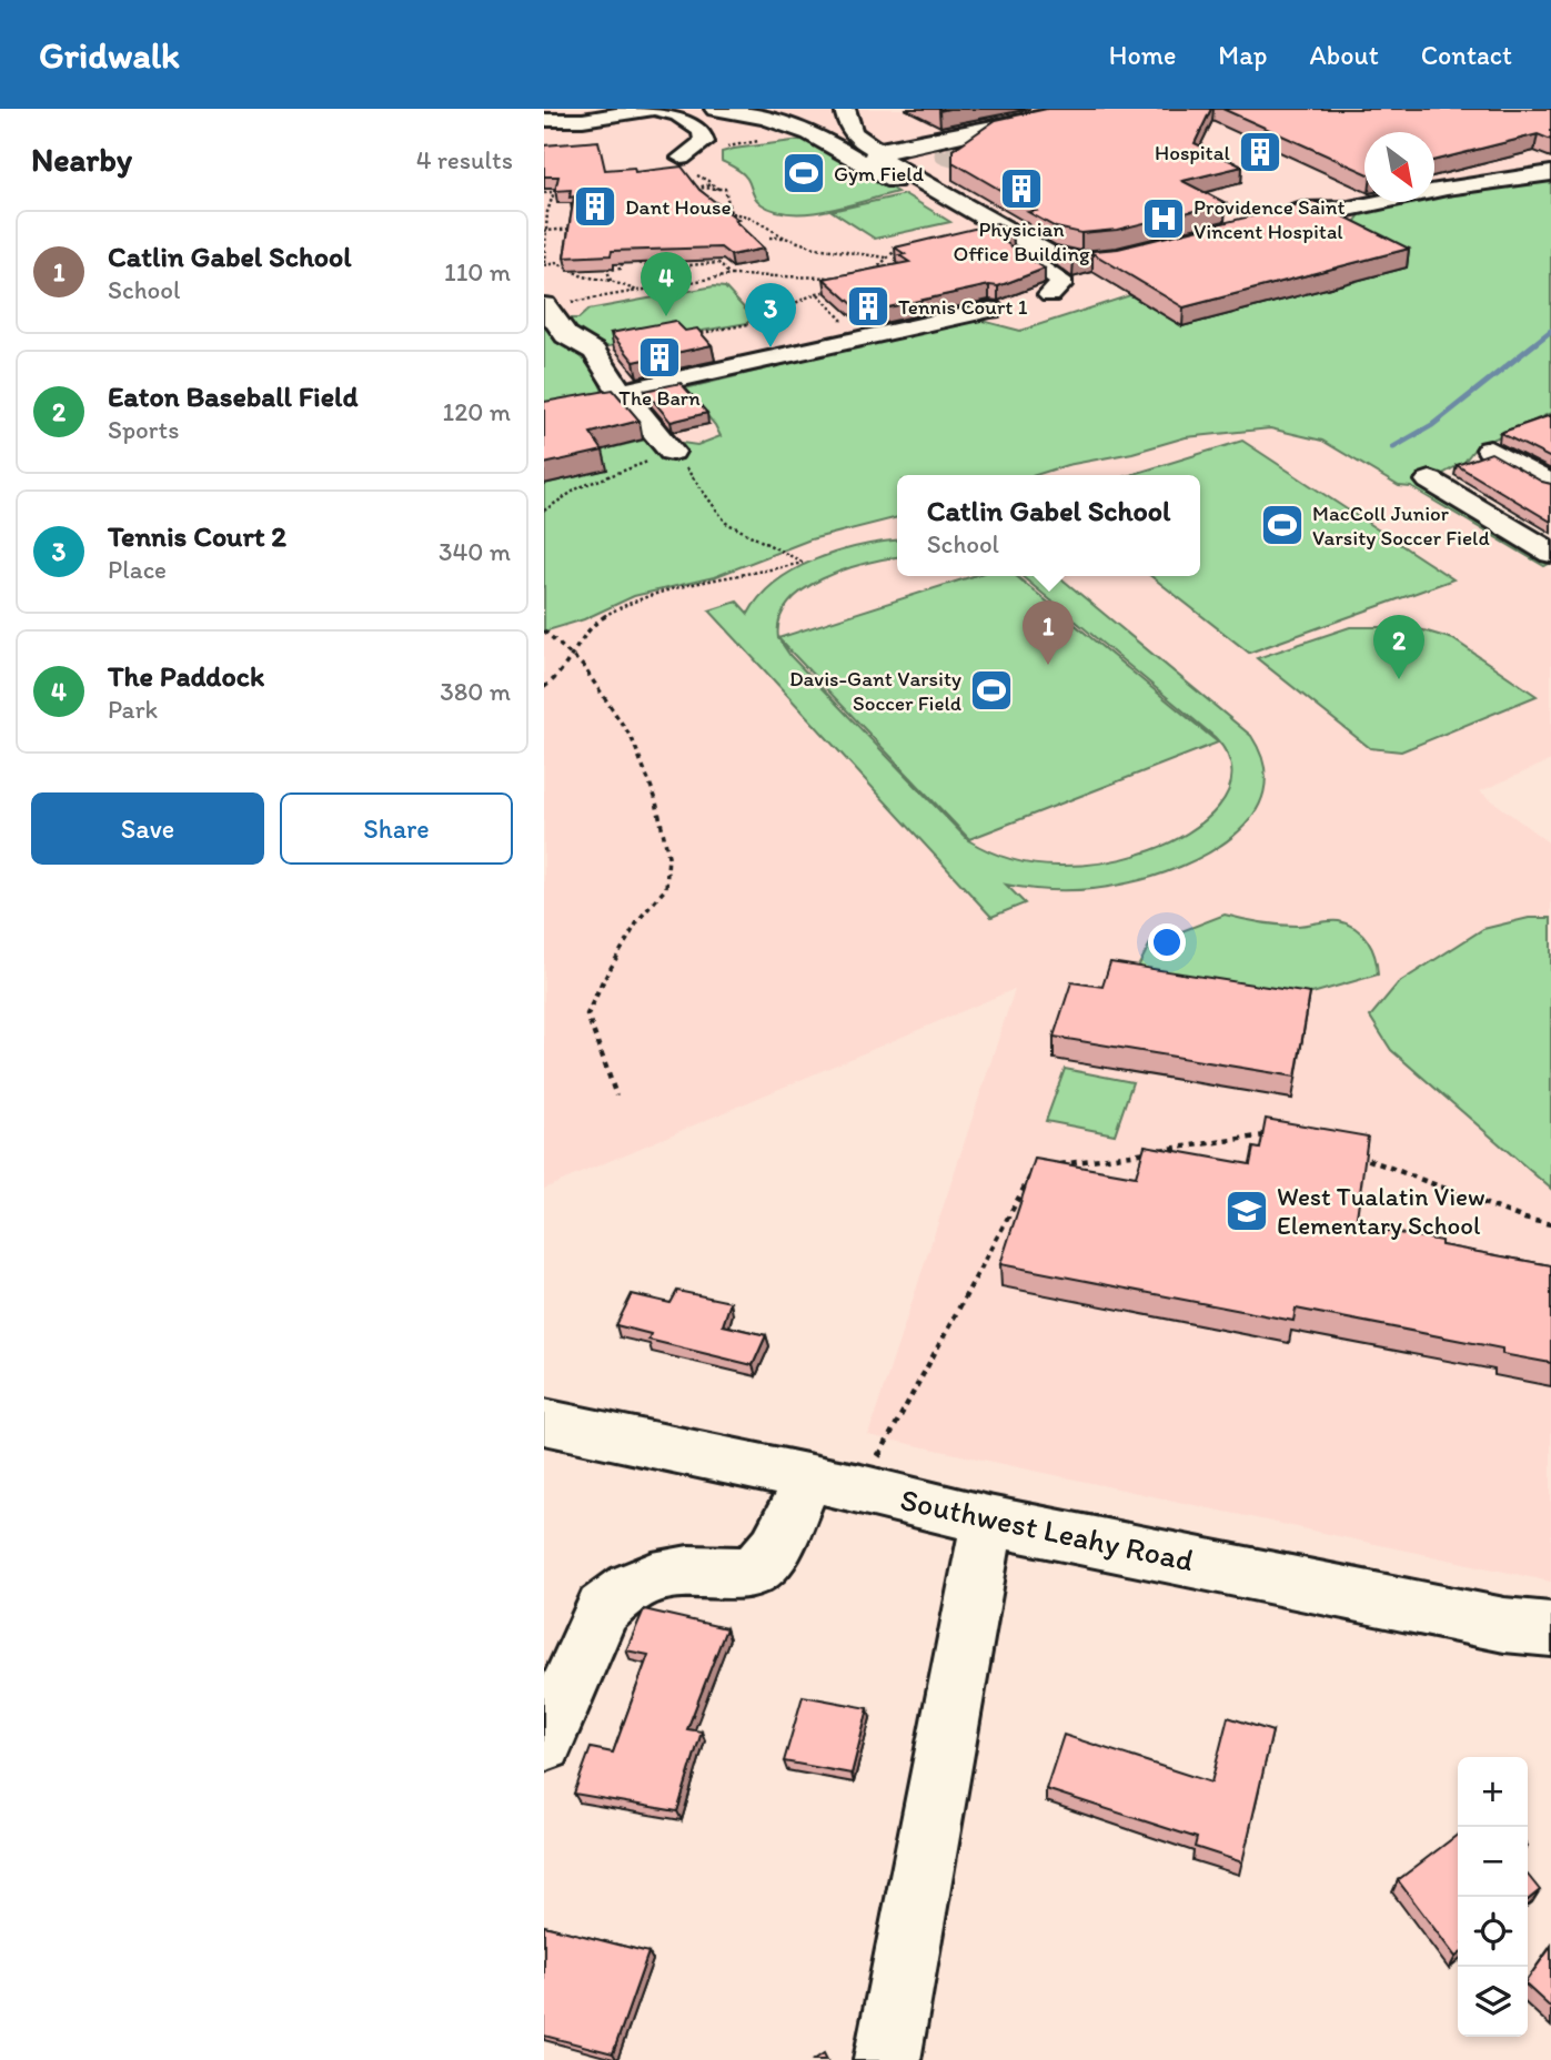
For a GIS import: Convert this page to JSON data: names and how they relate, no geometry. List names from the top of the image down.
{
  "streets": {
    "street": ["Southwest Leahy Road"]
  },
  "places": {
    "building": [
      "Hospital",
      "Physician Office Building",
      "Dant House",
      "Tennis Court 1",
      "The Barn"
    ],
    "sports": ["Gym Field", "MacColl Junior Varsity Soccer Field", "Davis-Gant Varsity Soccer Field"],
    "hospital": ["Providence Saint Vincent Hospital"],
    "school or university": ["West Tualatin View Elementary School"]
  },
  "north": "bottom right",
  "page": {
    "header": "Gridwalk",
    "nav": [
      "Home",
      "Map",
      "About",
      "Contact"
    ],
    "heading": ["Nearby", "4 results"],
    "list": [
      {
        "mark": "1",
        "name": "Catlin Gabel School",
        "note": "School",
        "value": "110 m"
      },
      {
        "mark": "2",
        "name": "Eaton Baseball Field",
        "note": "Sports",
        "value": "120 m"
      },
      {
        "mark": "3",
        "name": "Tennis Court 2",
        "note": "Place",
        "value": "340 m"
      },
      {
        "mark": "4",
        "name": "The Paddock",
        "note": "Park",
        "value": "380 m"
      }
    ],
    "pins": [
      "4",
      "3",
      "1",
      "2"
    ],
    "popup": ["Catlin Gabel School", "School"],
    "buttons": ["Save", "Share"],
    "map_buttons": ["+", "−"]
  }
}
